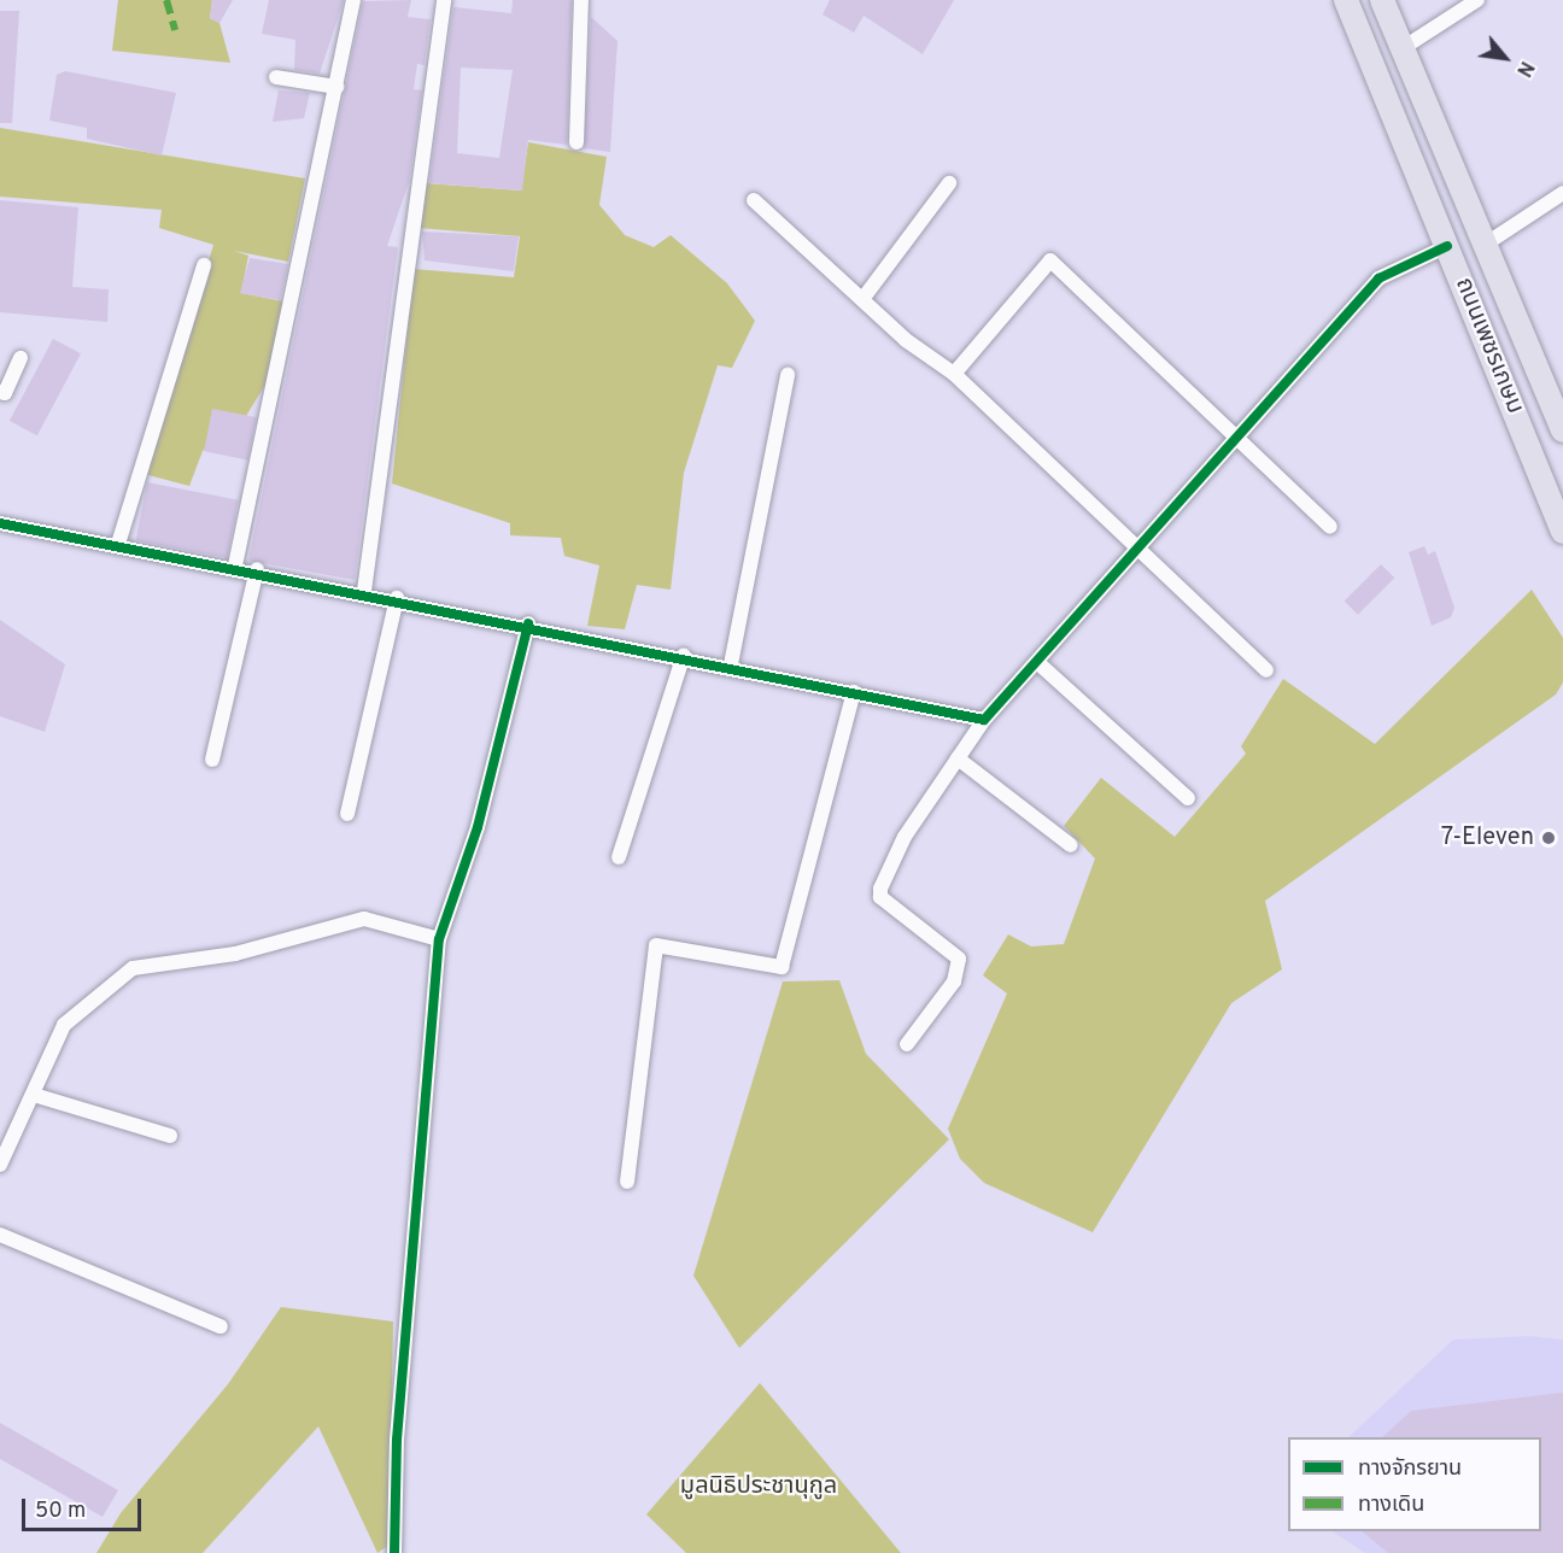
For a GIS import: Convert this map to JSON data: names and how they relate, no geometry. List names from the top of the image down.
{
  "streets": {
    "highway": ["ถนนเพชรเกษม"]
  },
  "parks": ["มูลนิธิประชานุกูล"],
  "places": ["7-Eleven"],
  "legend": ["ทางจักรยาน", "ทางเดิน"],
  "scale_bar": "50 m",
  "north": "bottom right"
}
